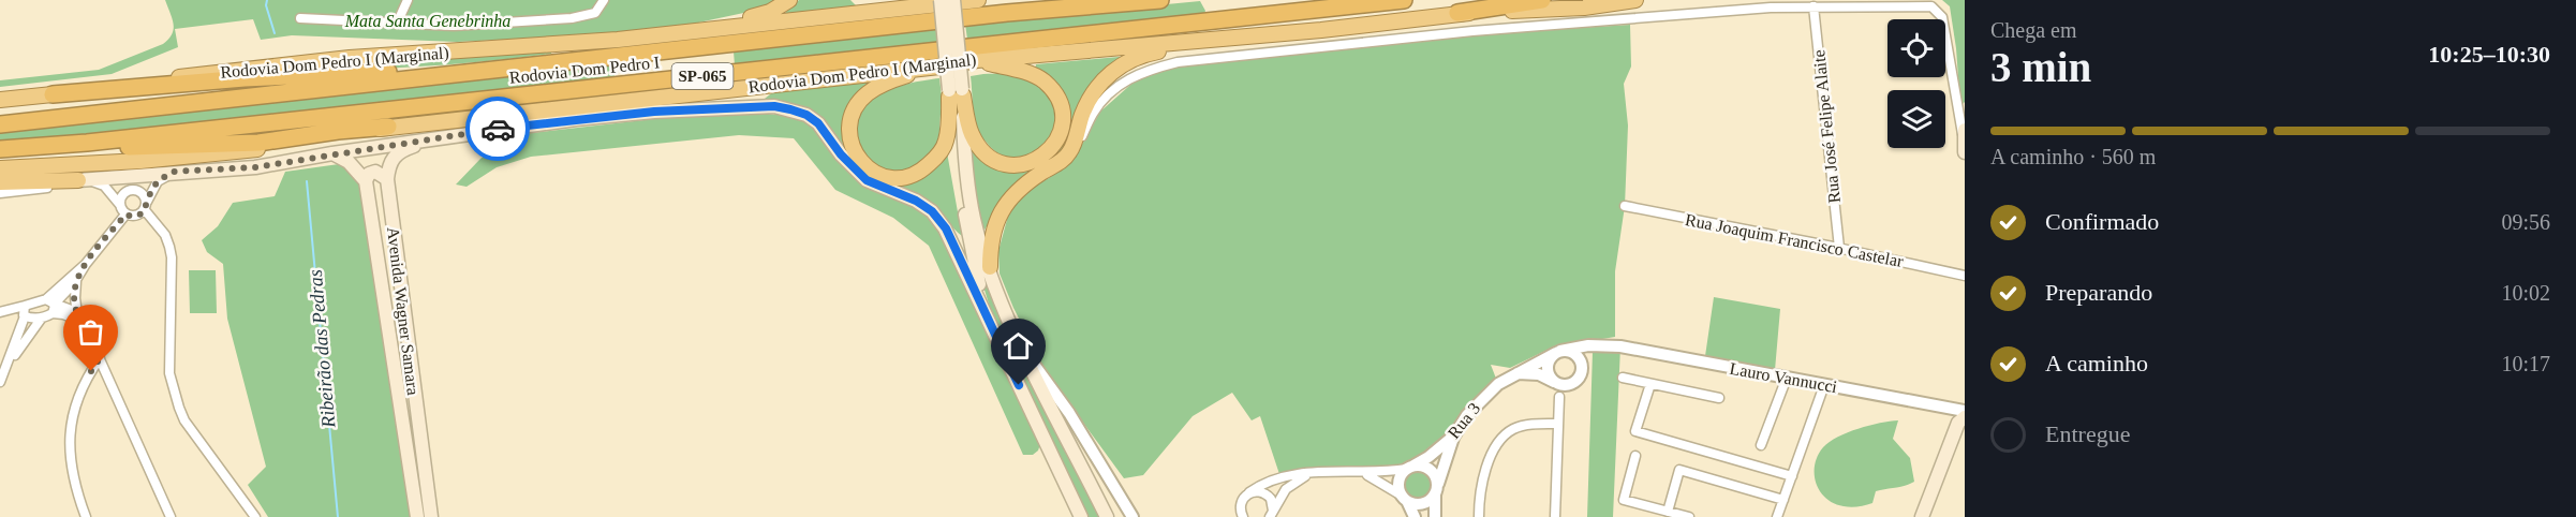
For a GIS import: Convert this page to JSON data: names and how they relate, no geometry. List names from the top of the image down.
{
  "streets": {
    "highway": ["Rodovia Dom Pedro I (Marginal)", "Rodovia Dom Pedro I", "SP-065"],
    "main road": ["Avenida Wagner Samara"],
    "street": [
      "Rua José Felipe Alaite",
      "Rua Joaquim Francisco Castelar",
      "Lauro Vannucci",
      "Rua 3"
    ]
  },
  "crossings": [
    ["Rua José Felipe Alaite", "Rua Joaquim Francisco Castelar"],
    ["Lauro Vannucci", "Rua 3"]
  ],
  "water": ["Ribeirão das Pedras"],
  "parks": ["Mata Santa Genebrinha"],
  "page": {
    "heading": ["3 min", "Chega em", "10:25–10:30"],
    "bar": "A caminho · 560 m",
    "list": [
      ["Confirmado", "09:56"],
      ["Preparando", "10:02"],
      ["A caminho", "10:17"],
      "Entregue"
    ]
  }
}
